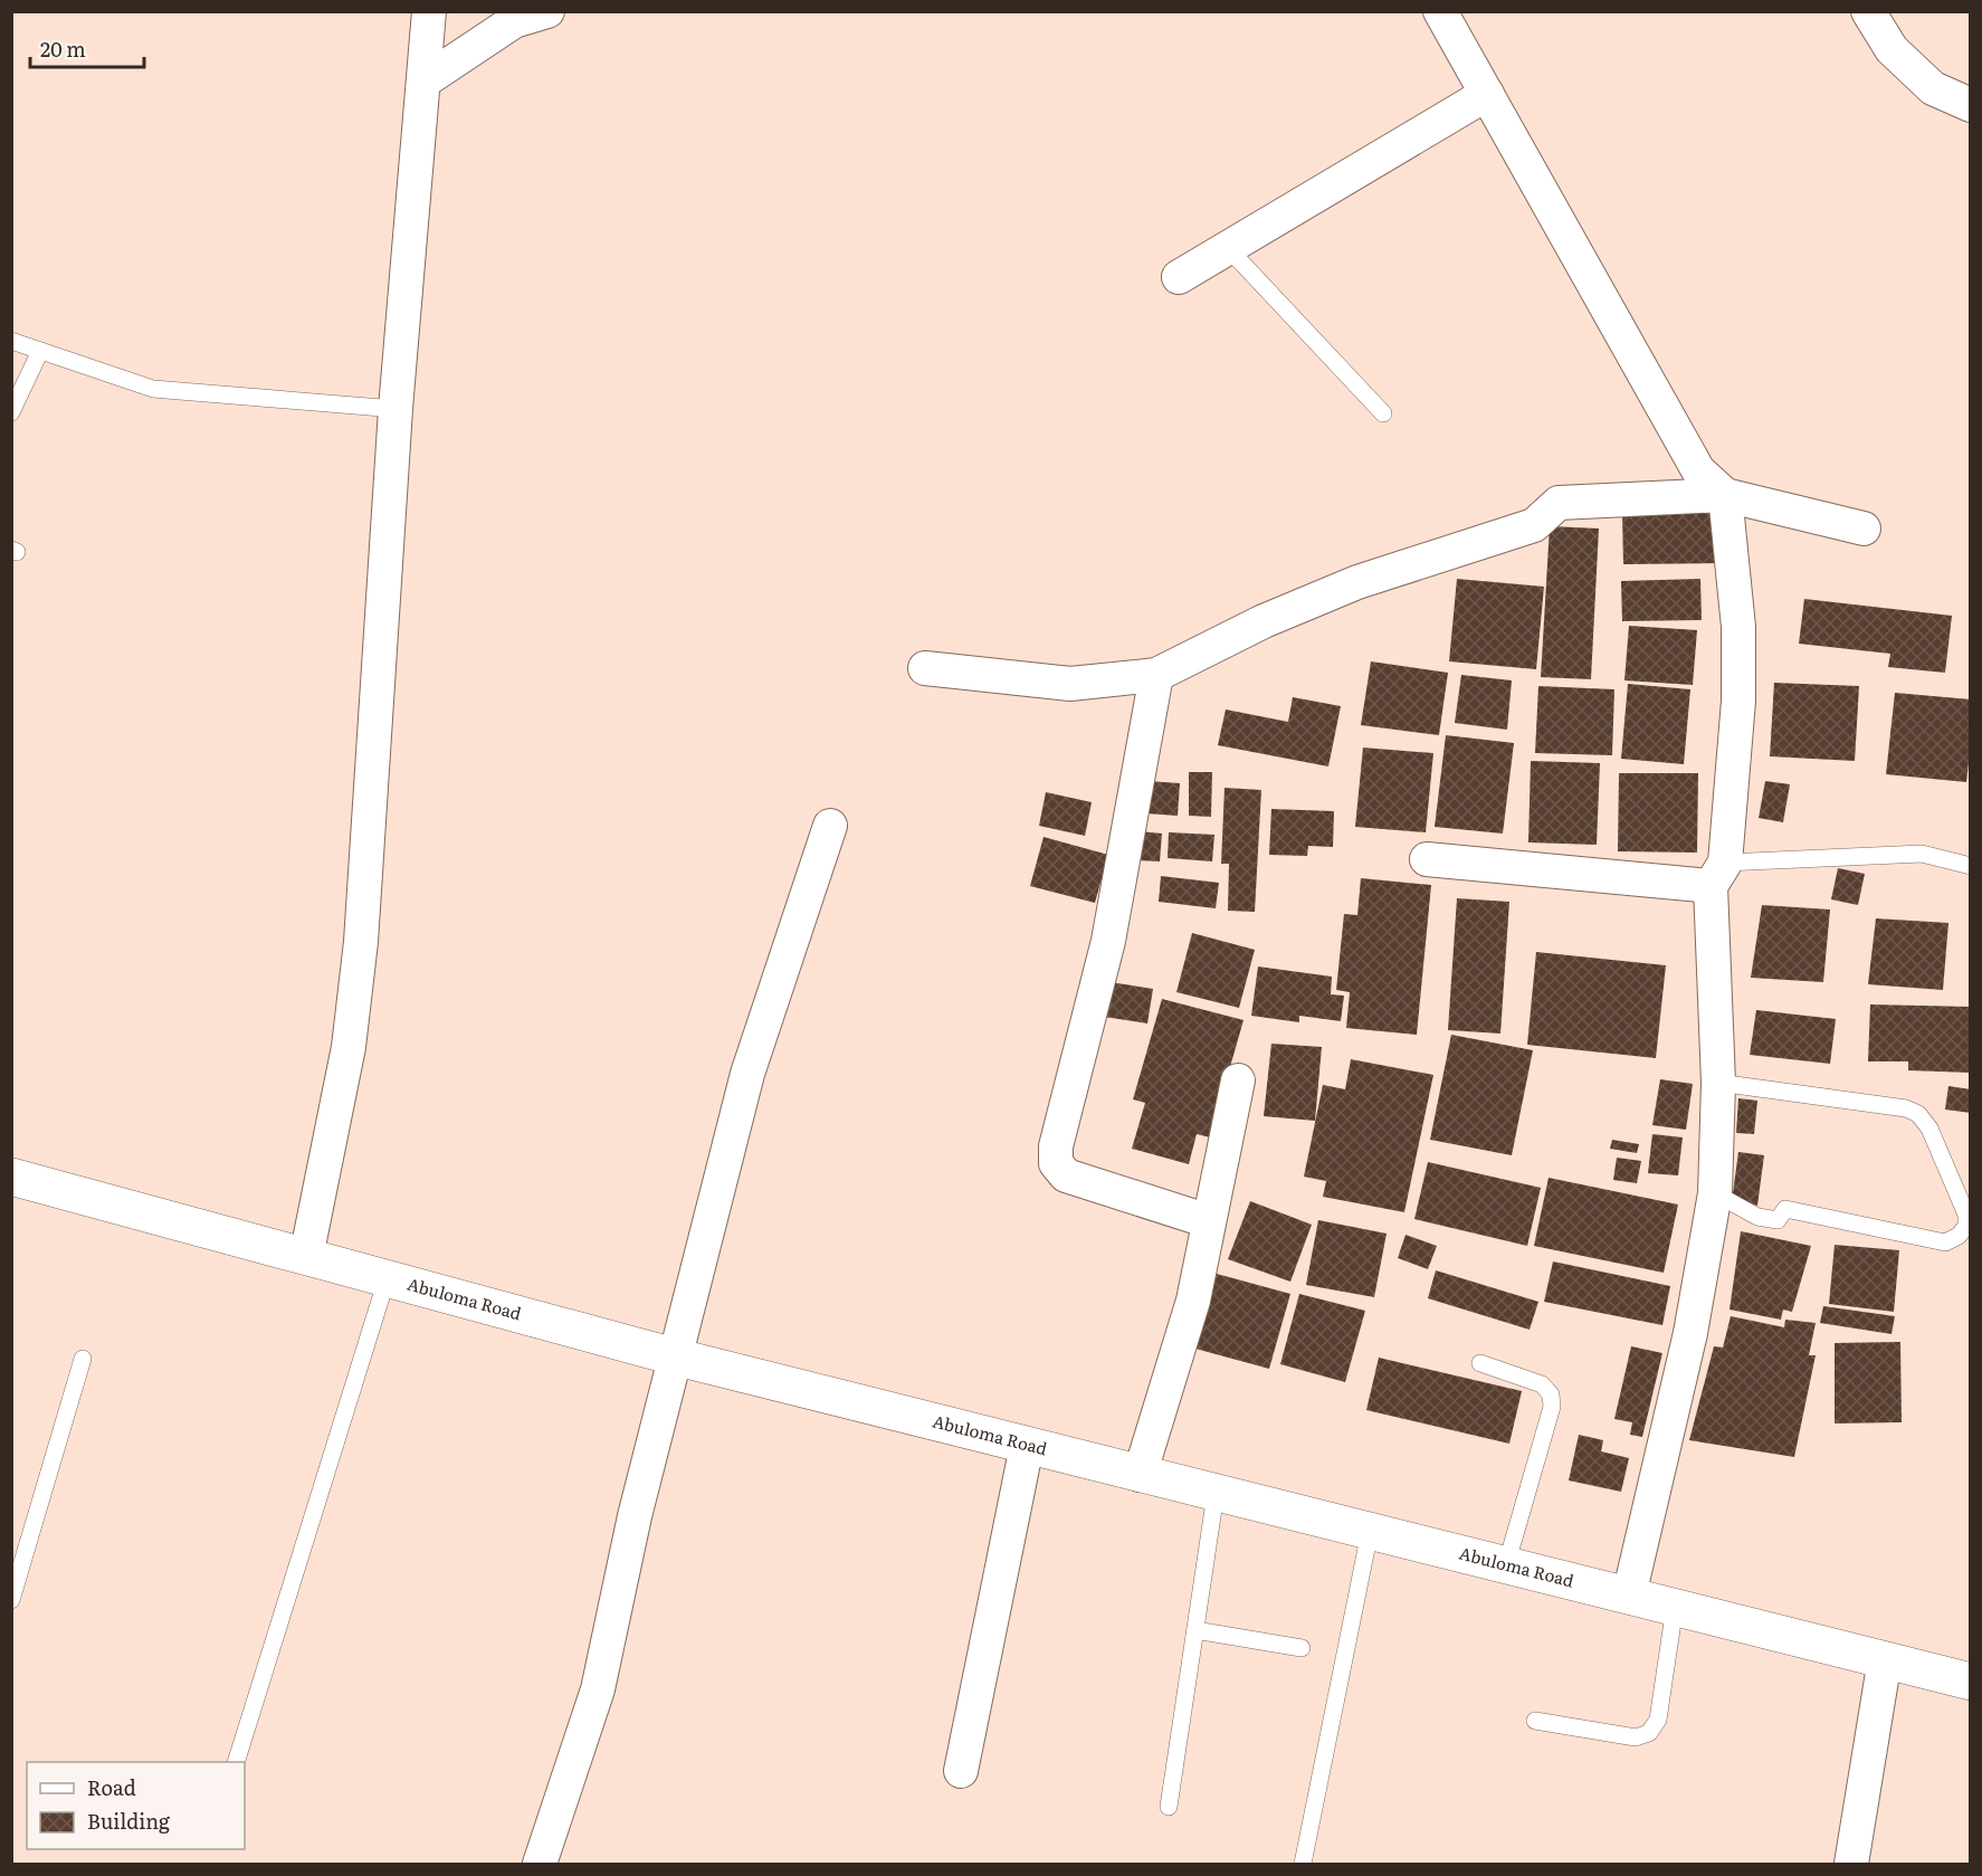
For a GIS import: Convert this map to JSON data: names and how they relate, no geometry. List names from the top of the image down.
{
  "streets": {
    "street": ["Abuloma Road"]
  },
  "legend": ["Road", "Building"],
  "scale_bar": "20 m"
}
